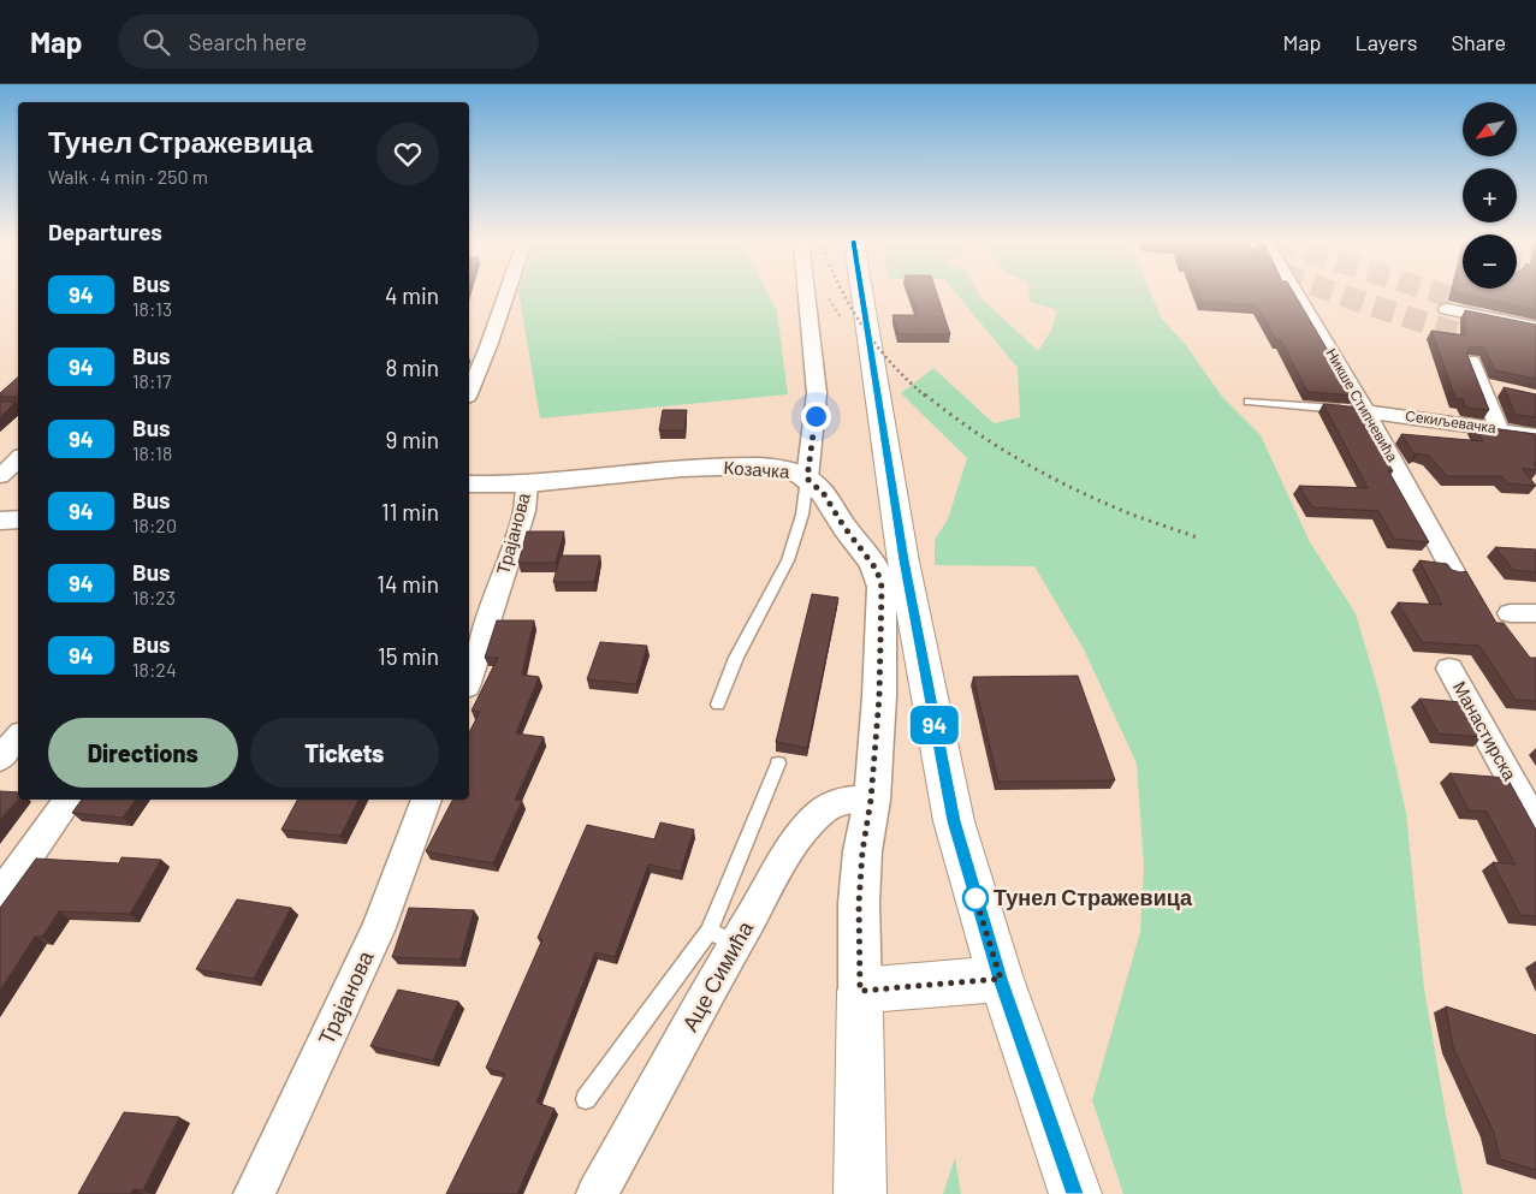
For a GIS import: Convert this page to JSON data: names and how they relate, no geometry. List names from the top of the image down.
{
  "streets": {
    "street": [
      "Никше Стипчевића",
      "Секиљевачка",
      "Козачка",
      "Трајанова",
      "Манастирска",
      "Аце Симића"
    ]
  },
  "crossings": [
    ["Никше Стипчевића", "Секиљевачка"],
    ["Козачка", "Трајанова"],
    ["Козачка", "Аце Симића"]
  ],
  "places": ["Тунел Стражевица"],
  "lines": ["bus line 94"],
  "north": "bottom left",
  "page": {
    "header": "Map",
    "search": "Search here",
    "nav": ["Map", "Layers", "Share"],
    "on_map": "94",
    "map_buttons": ["+", "−"],
    "heading": [
      ["Тунел Стражевица", "Walk · 4 min · 250 m"],
      "Departures"
    ],
    "list": [
      {
        "mark": "94",
        "name": "Bus",
        "note": "18:13",
        "value": "4 min"
      },
      {
        "mark": "94",
        "name": "Bus",
        "note": "18:17",
        "value": "8 min"
      },
      {
        "mark": "94",
        "name": "Bus",
        "note": "18:18",
        "value": "9 min"
      },
      {
        "mark": "94",
        "name": "Bus",
        "note": "18:20",
        "value": "11 min"
      },
      {
        "mark": "94",
        "name": "Bus",
        "note": "18:23",
        "value": "14 min"
      },
      {
        "mark": "94",
        "name": "Bus",
        "note": "18:24",
        "value": "15 min"
      }
    ],
    "buttons": ["Directions", "Tickets"]
  }
}
